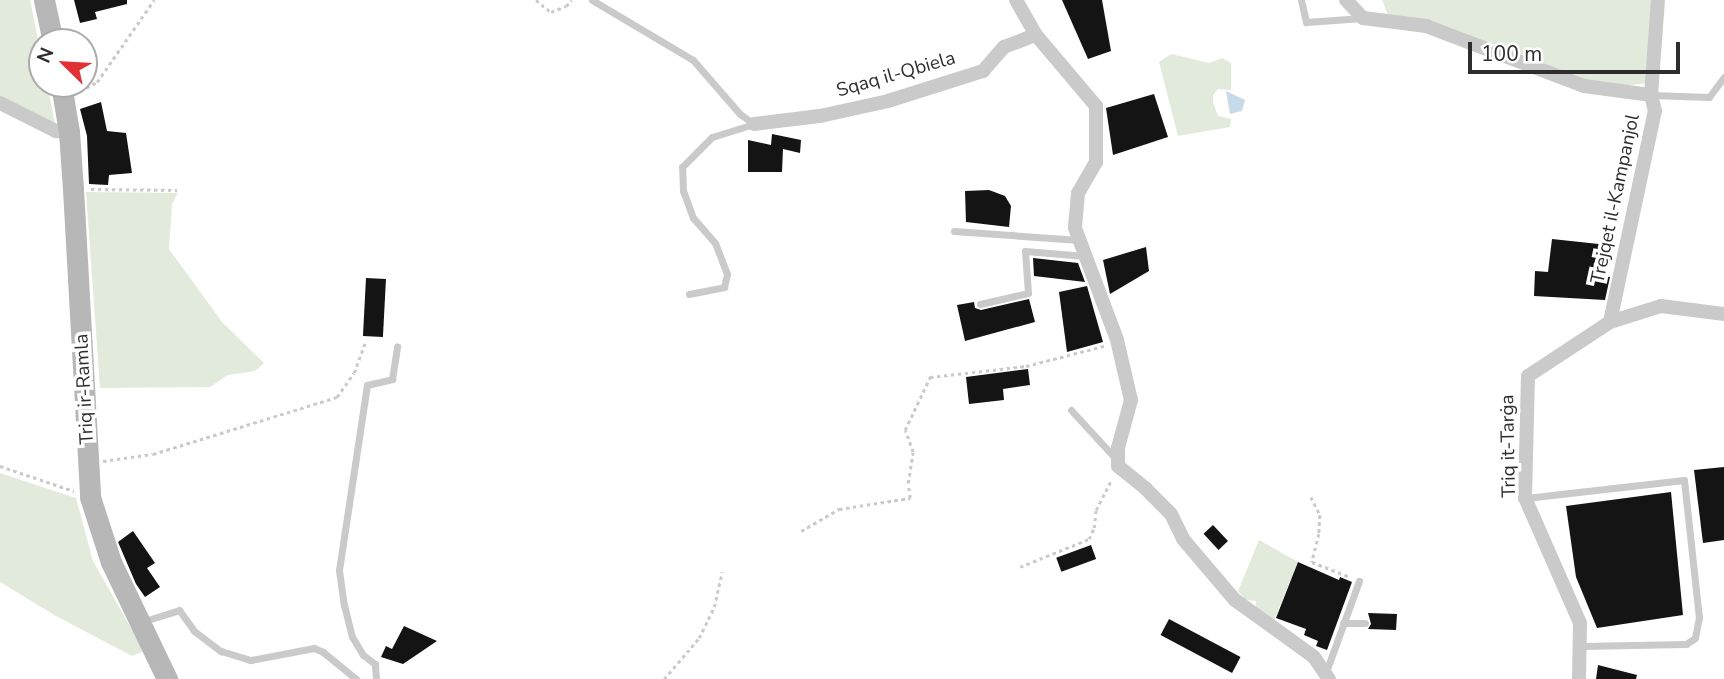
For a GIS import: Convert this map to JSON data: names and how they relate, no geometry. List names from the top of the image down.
{
  "streets": {
    "main road": ["Triq ir-Ramla"],
    "street": ["Sqaq il-Qbiela", "Trejqet il-Kampanjol", "Triq it-Tarġa"]
  },
  "crossings": [
    ["Trejqet il-Kampanjol", "Triq it-Tarġa"]
  ],
  "scale_bar": "100 m",
  "north": "top left"
}
